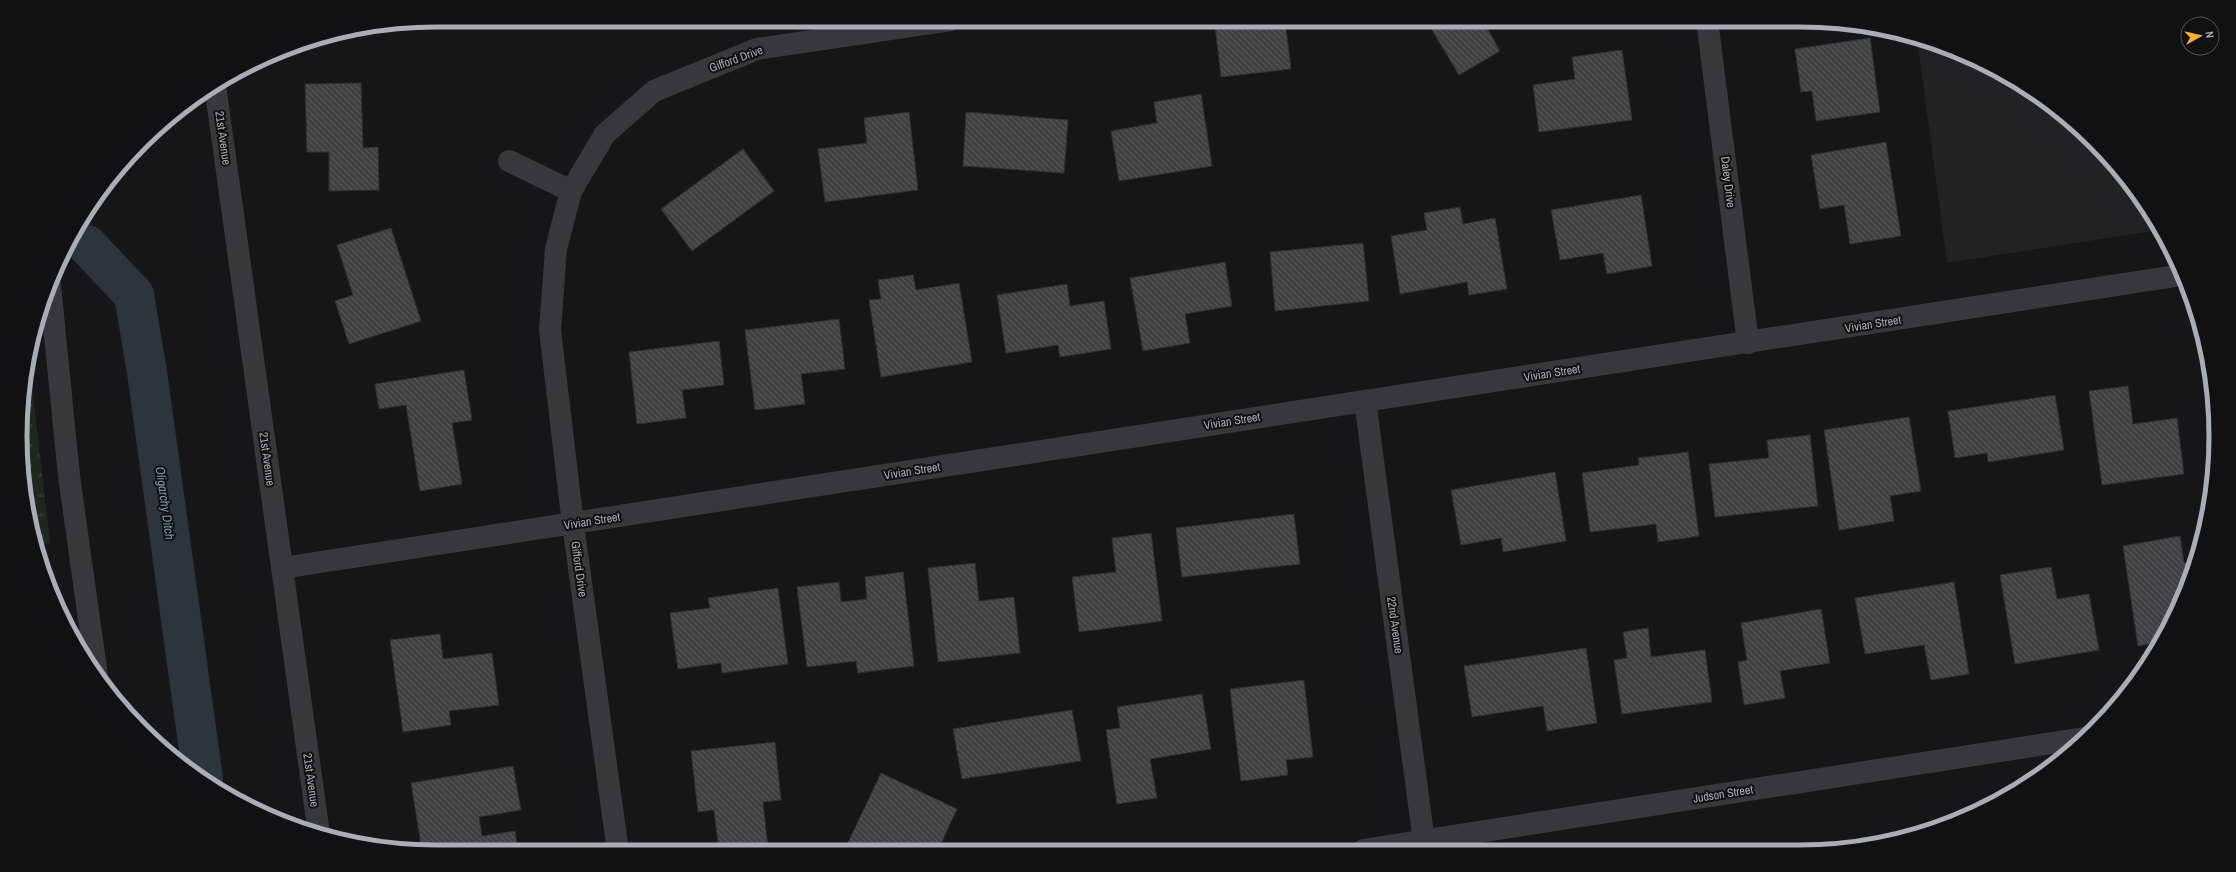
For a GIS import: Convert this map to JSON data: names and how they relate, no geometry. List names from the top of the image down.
{
  "streets": {
    "street": [
      "Gifford Drive",
      "21st Avenue",
      "Daley Drive",
      "Vivian Street",
      "22nd Avenue",
      "Judson Street"
    ]
  },
  "crossings": [
    ["Gifford Drive", "Vivian Street"],
    ["21st Avenue", "Vivian Street"],
    ["Daley Drive", "Vivian Street"],
    ["Vivian Street", "22nd Avenue"],
    ["22nd Avenue", "Judson Street"]
  ],
  "water": ["Oligarchy Ditch"],
  "north": "right"
}
